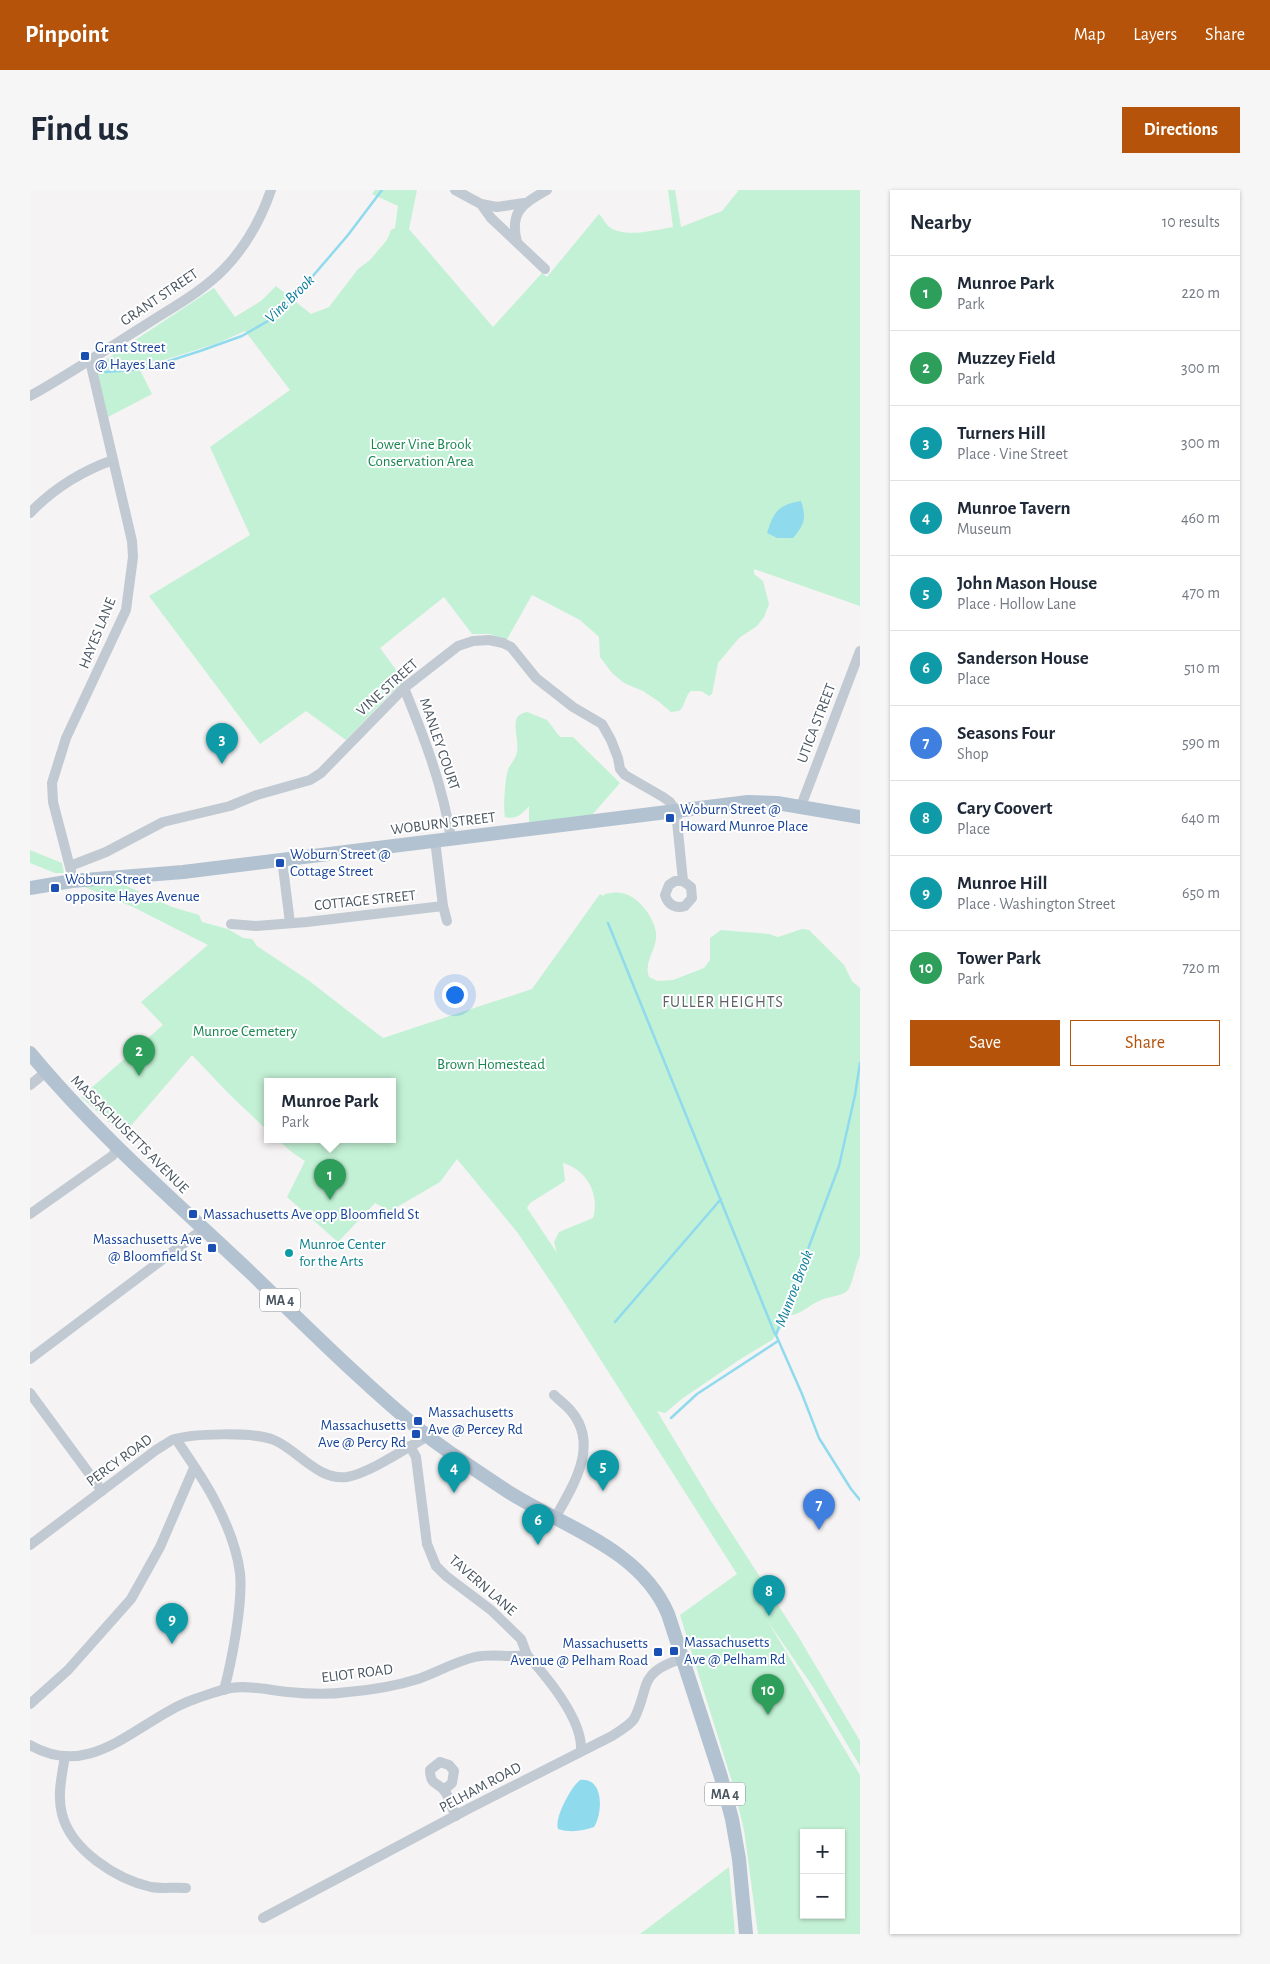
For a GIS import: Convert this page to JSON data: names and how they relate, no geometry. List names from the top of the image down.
{
  "streets": {
    "main road": ["WOBURN STREET", "MASSACHUSETTS AVENUE", "MA 4"],
    "street": [
      "GRANT STREET",
      "HAYES LANE",
      "VINE STREET",
      "UTICA STREET",
      "MANLEY COURT",
      "COTTAGE STREET",
      "PERCY ROAD",
      "TAVERN LANE",
      "ELIOT ROAD",
      "PELHAM ROAD"
    ]
  },
  "crossings": [
    ["GRANT STREET", "HAYES LANE"],
    ["HAYES LANE", "VINE STREET"],
    ["HAYES LANE", "WOBURN STREET"],
    ["VINE STREET", "MANLEY COURT"],
    ["VINE STREET", "WOBURN STREET"],
    ["UTICA STREET", "WOBURN STREET"],
    ["MANLEY COURT", "WOBURN STREET"],
    ["MASSACHUSETTS AVENUE", "PERCY ROAD"],
    ["MASSACHUSETTS AVENUE", "PELHAM ROAD"],
    ["PERCY ROAD", "TAVERN LANE"],
    ["TAVERN LANE", "ELIOT ROAD"]
  ],
  "districts": ["FULLER HEIGHTS"],
  "water": ["Vine Brook", "Munroe Brook"],
  "parks": ["Lower Vine Brook Conservation Area", "Munroe Cemetery", "Brown Homestead"],
  "places": {
    "transit": [
      "Grant Street @ Hayes Lane",
      "Woburn Street @ Howard Munroe Place",
      "Woburn Street @ Cottage Street",
      "Woburn Street opposite Hayes Avenue",
      "Massachusetts Ave opp Bloomfield St",
      "Massachusetts Ave @ Bloomfield St",
      "Massachusetts Ave @ Percey Rd",
      "Massachusetts Ave @ Percy Rd",
      "Massachusetts Ave @ Pelham Rd",
      "Massachusetts Avenue @ Pelham Road"
    ],
    "other": ["Munroe Center for the Arts"]
  },
  "page": {
    "header": "Pinpoint",
    "nav": ["Map", "Layers", "Share"],
    "buttons": [
      "Directions",
      ["Save", "Share"]
    ],
    "title": "Find us",
    "heading": ["Nearby", "10 results"],
    "list": [
      {
        "mark": "1",
        "name": "Munroe Park",
        "note": "Park",
        "value": "220 m"
      },
      {
        "mark": "2",
        "name": "Muzzey Field",
        "note": "Park",
        "value": "300 m"
      },
      {
        "mark": "3",
        "name": "Turners Hill",
        "note": "Place · Vine Street",
        "value": "300 m"
      },
      {
        "mark": "4",
        "name": "Munroe Tavern",
        "note": "Museum",
        "value": "460 m"
      },
      {
        "mark": "5",
        "name": "John Mason House",
        "note": "Place · Hollow Lane",
        "value": "470 m"
      },
      {
        "mark": "6",
        "name": "Sanderson House",
        "note": "Place",
        "value": "510 m"
      },
      {
        "mark": "7",
        "name": "Seasons Four",
        "note": "Shop",
        "value": "590 m"
      },
      {
        "mark": "8",
        "name": "Cary Coovert",
        "note": "Place",
        "value": "640 m"
      },
      {
        "mark": "9",
        "name": "Munroe Hill",
        "note": "Place · Washington Street",
        "value": "650 m"
      },
      {
        "mark": "10",
        "name": "Tower Park",
        "note": "Park",
        "value": "720 m"
      }
    ],
    "pins": [
      "3",
      "2",
      "1",
      "5",
      "4",
      "7",
      "6",
      "8",
      "9",
      "10"
    ],
    "popup": ["Munroe Park", "Park"],
    "map_buttons": ["+", "−"]
  }
}
